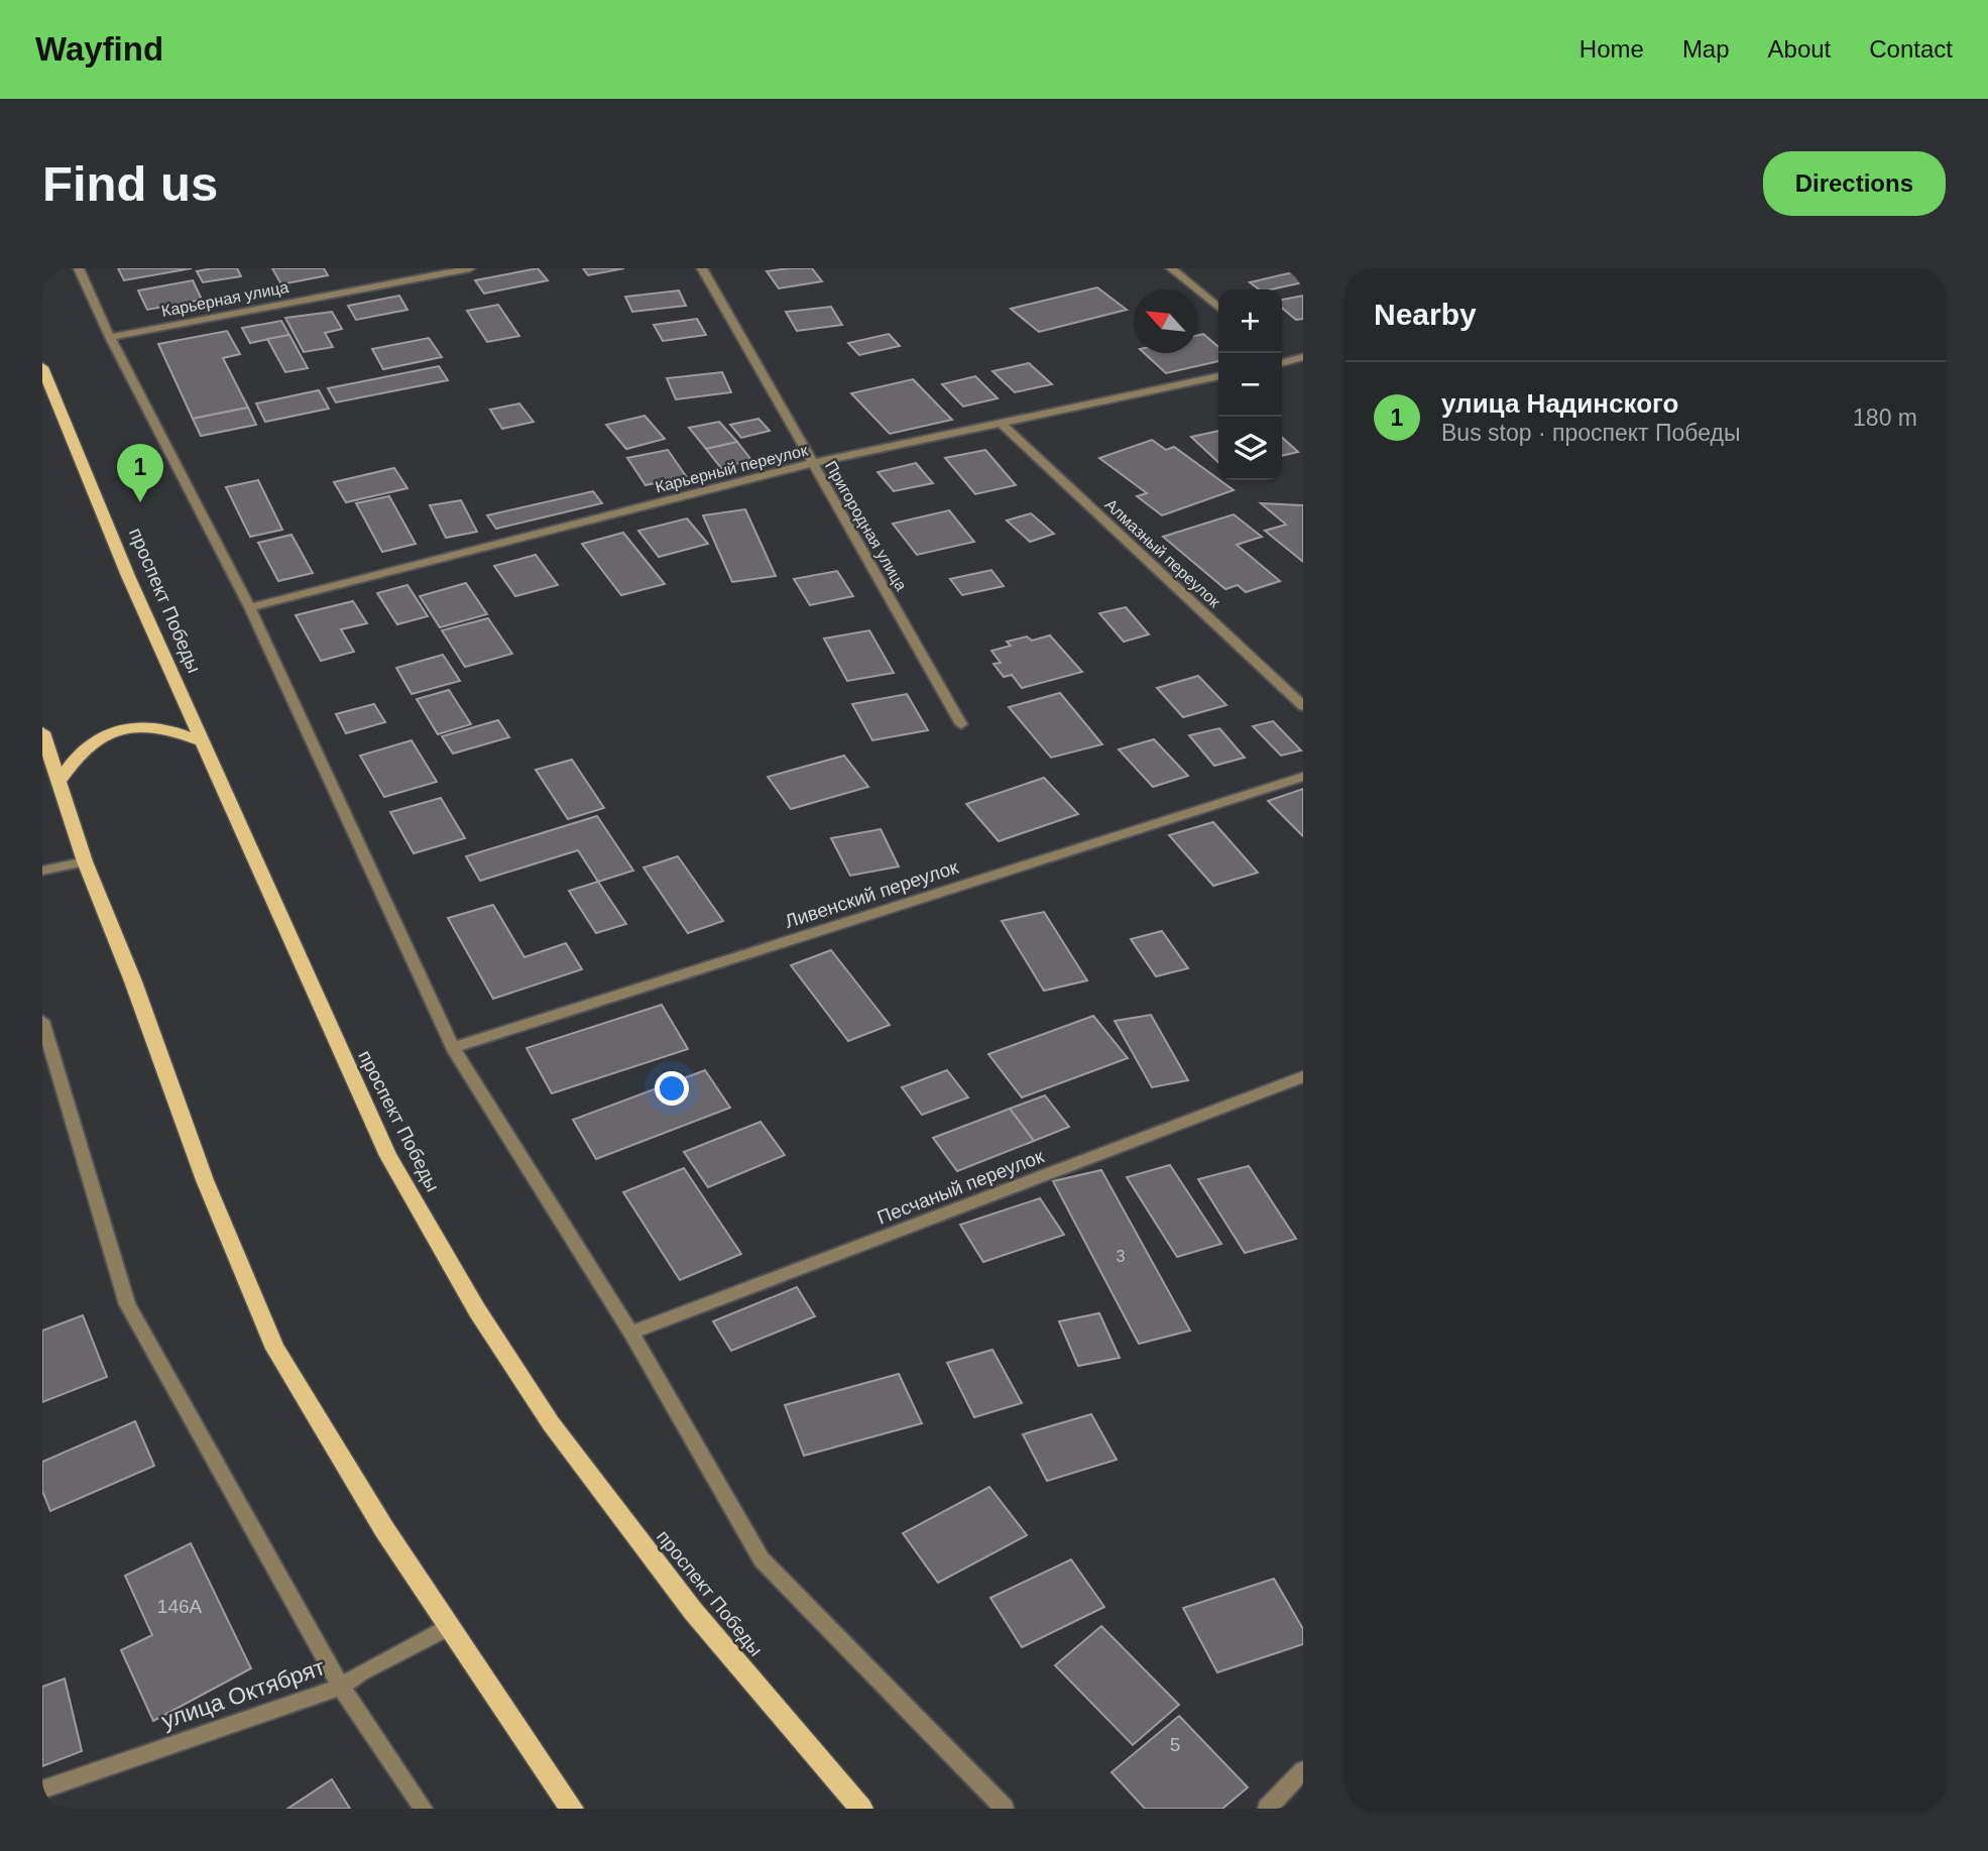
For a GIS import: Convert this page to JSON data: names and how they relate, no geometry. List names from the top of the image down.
{
  "streets": {
    "main road": ["проспект Победы"],
    "street": [
      "Карьерная улица",
      "Карьерный переулок",
      "Пригородная улица",
      "Алмазный переулок",
      "Ливенский переулок",
      "Песчаный переулок",
      "улица Октябрят"
    ]
  },
  "crossings": [
    ["Карьерный переулок", "Пригородная улица"],
    ["Карьерный переулок", "Алмазный переулок"]
  ],
  "house_numbers": ["3", "146А", "5"],
  "north": "top left",
  "page": {
    "header": "Wayfind",
    "nav": [
      "Home",
      "Map",
      "About",
      "Contact"
    ],
    "buttons": "Directions",
    "title": "Find us",
    "heading": "Nearby",
    "map_buttons": ["+", "−"],
    "list": [
      {
        "mark": "1",
        "name": "улица Надинского",
        "note": "Bus stop · проспект Победы",
        "value": "180 m"
      }
    ],
    "pins": "1"
  }
}
